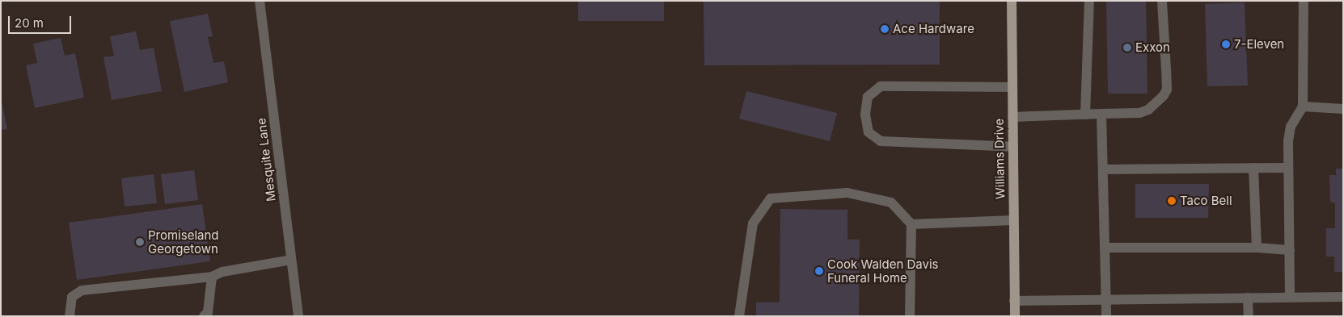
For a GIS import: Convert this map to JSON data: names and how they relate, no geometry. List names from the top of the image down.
{
  "streets": {
    "main road": ["Williams Drive"],
    "street": ["Mesquite Lane"]
  },
  "places": [
    "Ace Hardware",
    "7-Eleven",
    "Exxon",
    "Taco Bell",
    "Promiseland Georgetown",
    "Cook Walden Davis Funeral Home"
  ],
  "scale_bar": "20 m"
}
